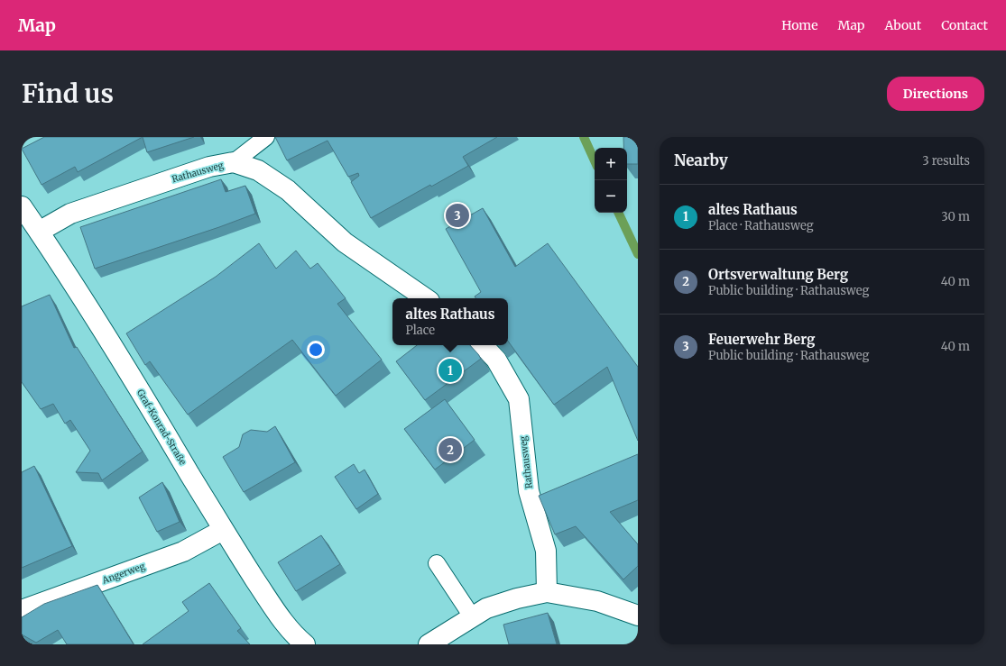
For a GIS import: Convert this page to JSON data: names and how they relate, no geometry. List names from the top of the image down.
{
  "streets": {
    "street": ["Rathausweg", "Graf-Konrad-Straße", "Angerweg"]
  },
  "crossings": [
    ["Rathausweg", "Graf-Konrad-Straße"],
    ["Graf-Konrad-Straße", "Angerweg"]
  ],
  "page": {
    "header": "Map",
    "nav": [
      "Home",
      "Map",
      "About",
      "Contact"
    ],
    "buttons": "Directions",
    "title": "Find us",
    "heading": ["Nearby", "3 results"],
    "map_buttons": ["+", "−"],
    "list": [
      {
        "mark": "1",
        "name": "altes Rathaus",
        "note": "Place · Rathausweg",
        "value": "30 m"
      },
      {
        "mark": "2",
        "name": "Ortsverwaltung Berg",
        "note": "Public building · Rathausweg",
        "value": "40 m"
      },
      {
        "mark": "3",
        "name": "Feuerwehr Berg",
        "note": "Public building · Rathausweg",
        "value": "40 m"
      }
    ],
    "pins": ["3", "1", "2"],
    "popup": ["altes Rathaus", "Place"]
  }
}
